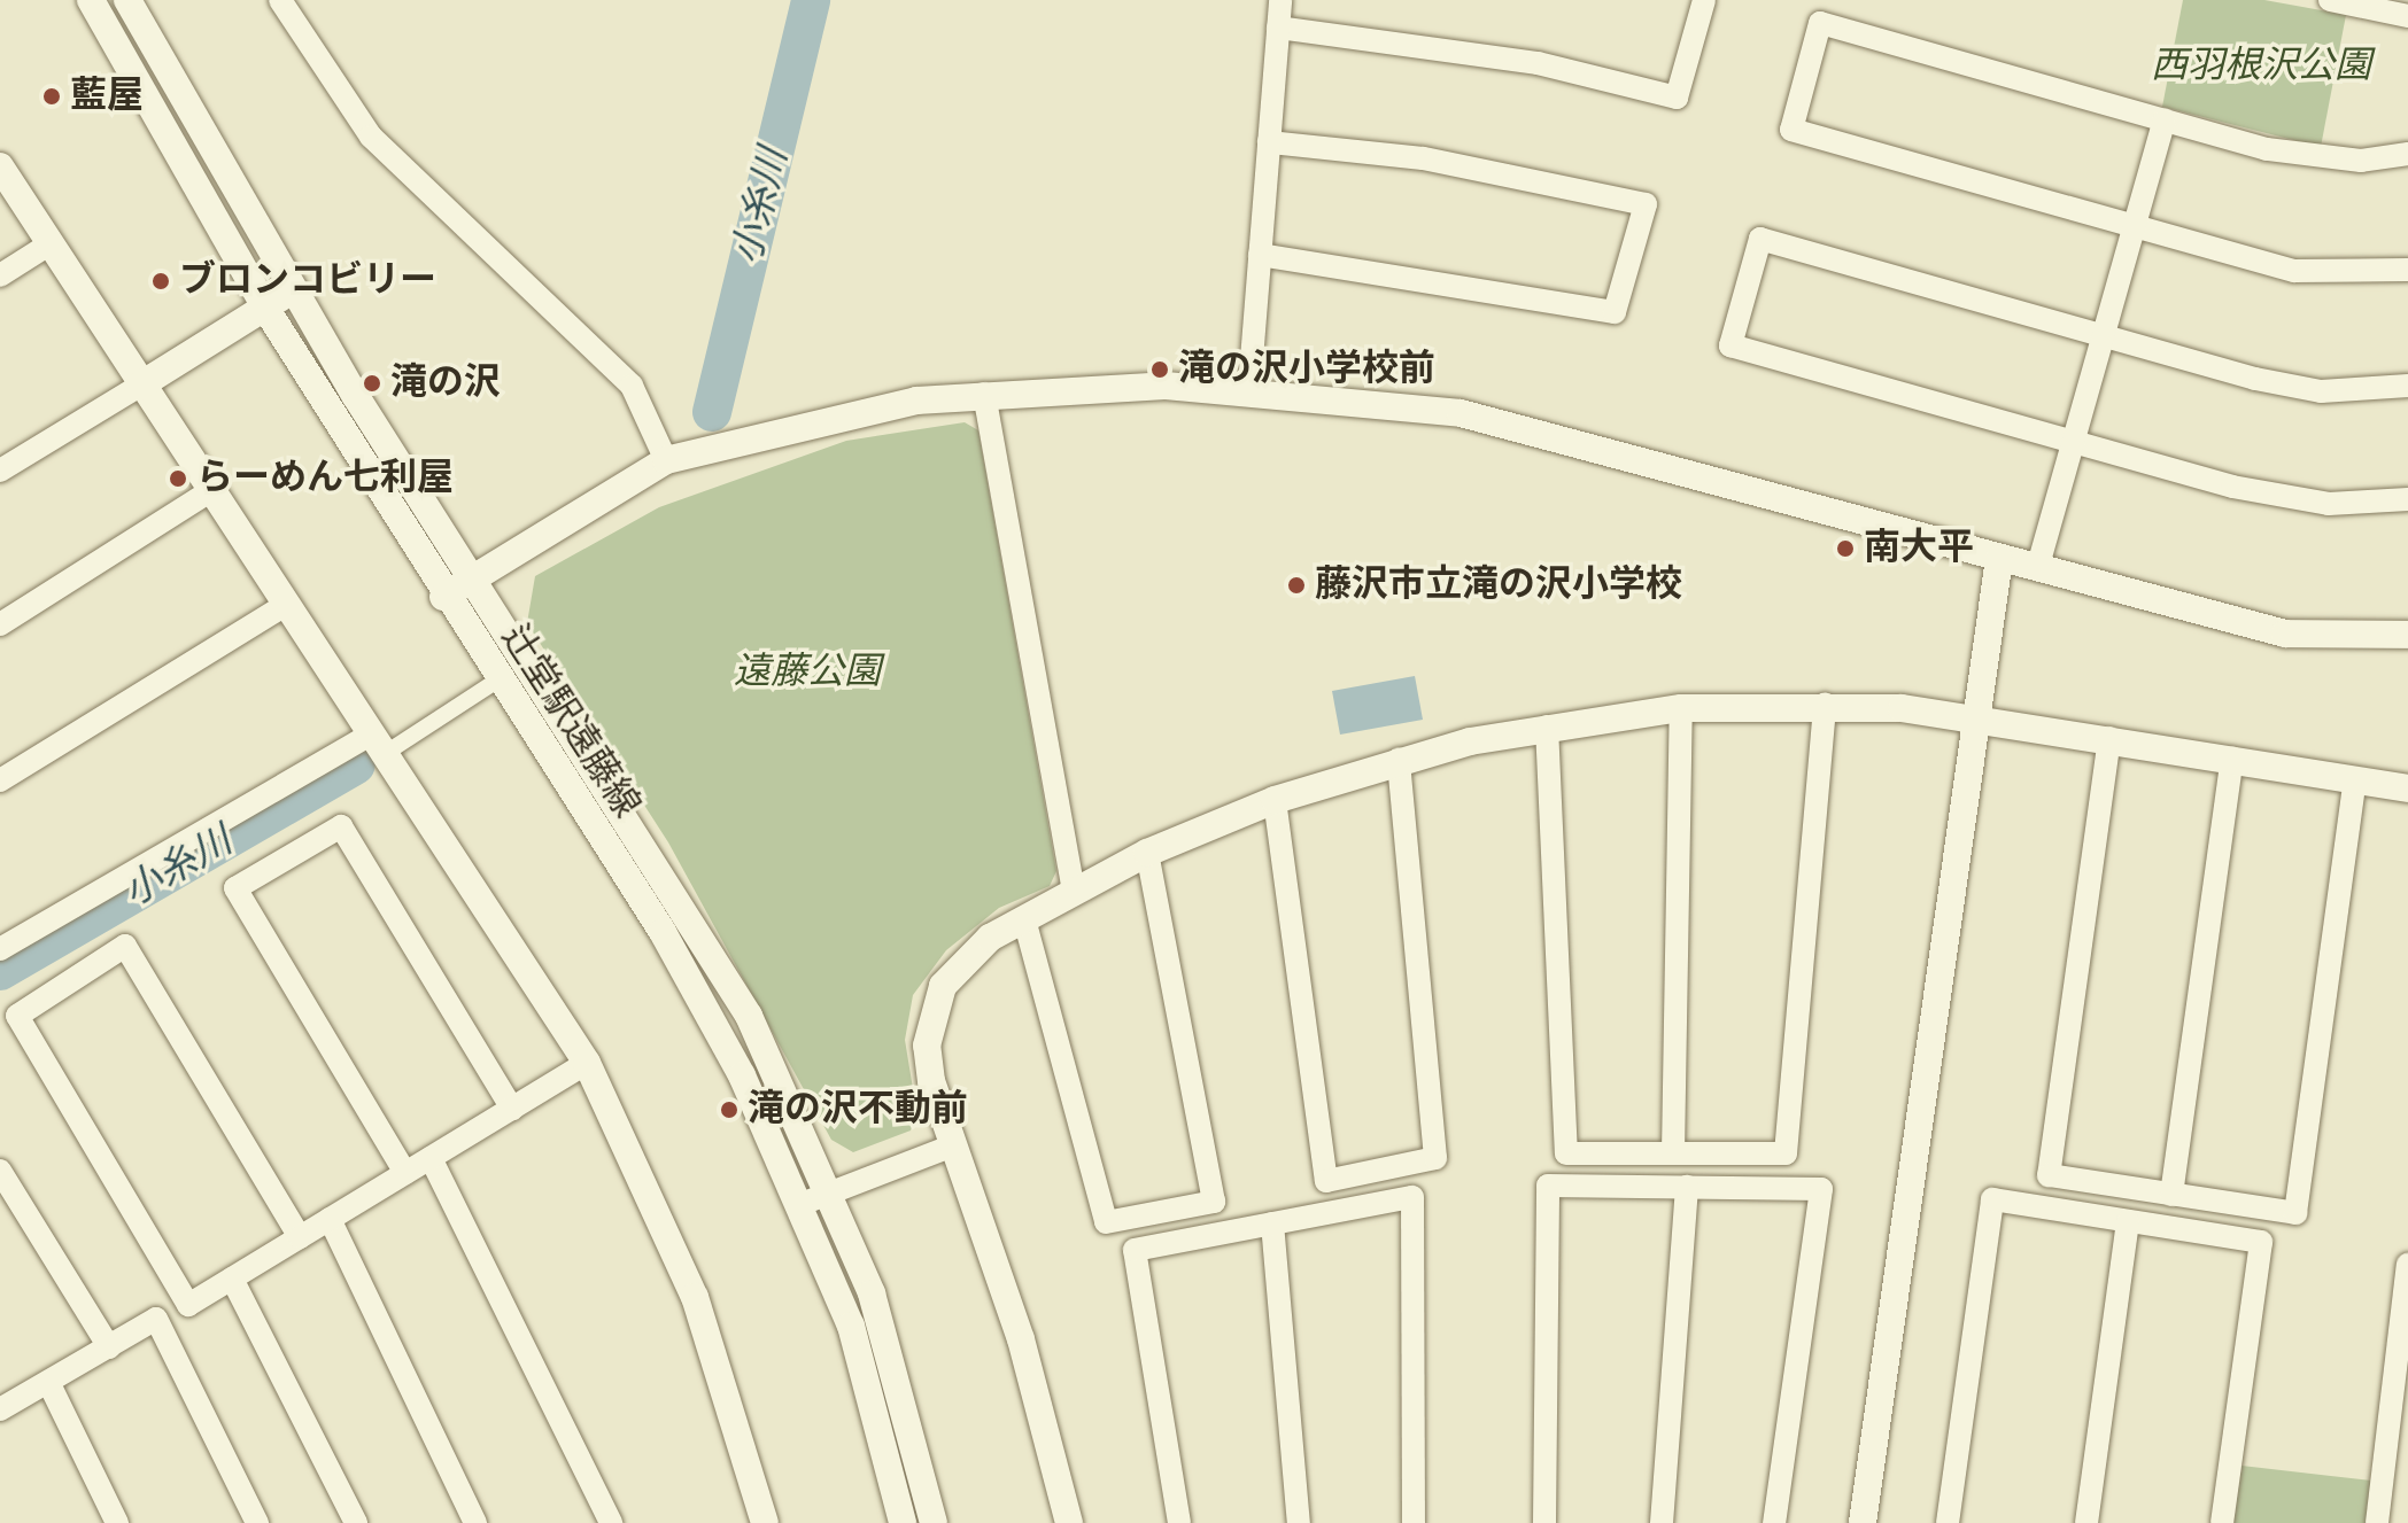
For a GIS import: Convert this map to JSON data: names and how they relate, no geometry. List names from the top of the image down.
{
  "streets": {
    "street": ["辻堂駅遠藤線"]
  },
  "water": ["小糸川"],
  "parks": ["西羽根沢公園", "遠藤公園"],
  "places": [
    "藍屋",
    "ブロンコビリー",
    "滝の沢小学校前",
    "滝の沢",
    "らーめん七利屋",
    "南大平",
    "藤沢市立滝の沢小学校",
    "滝の沢不動前"
  ]
}
